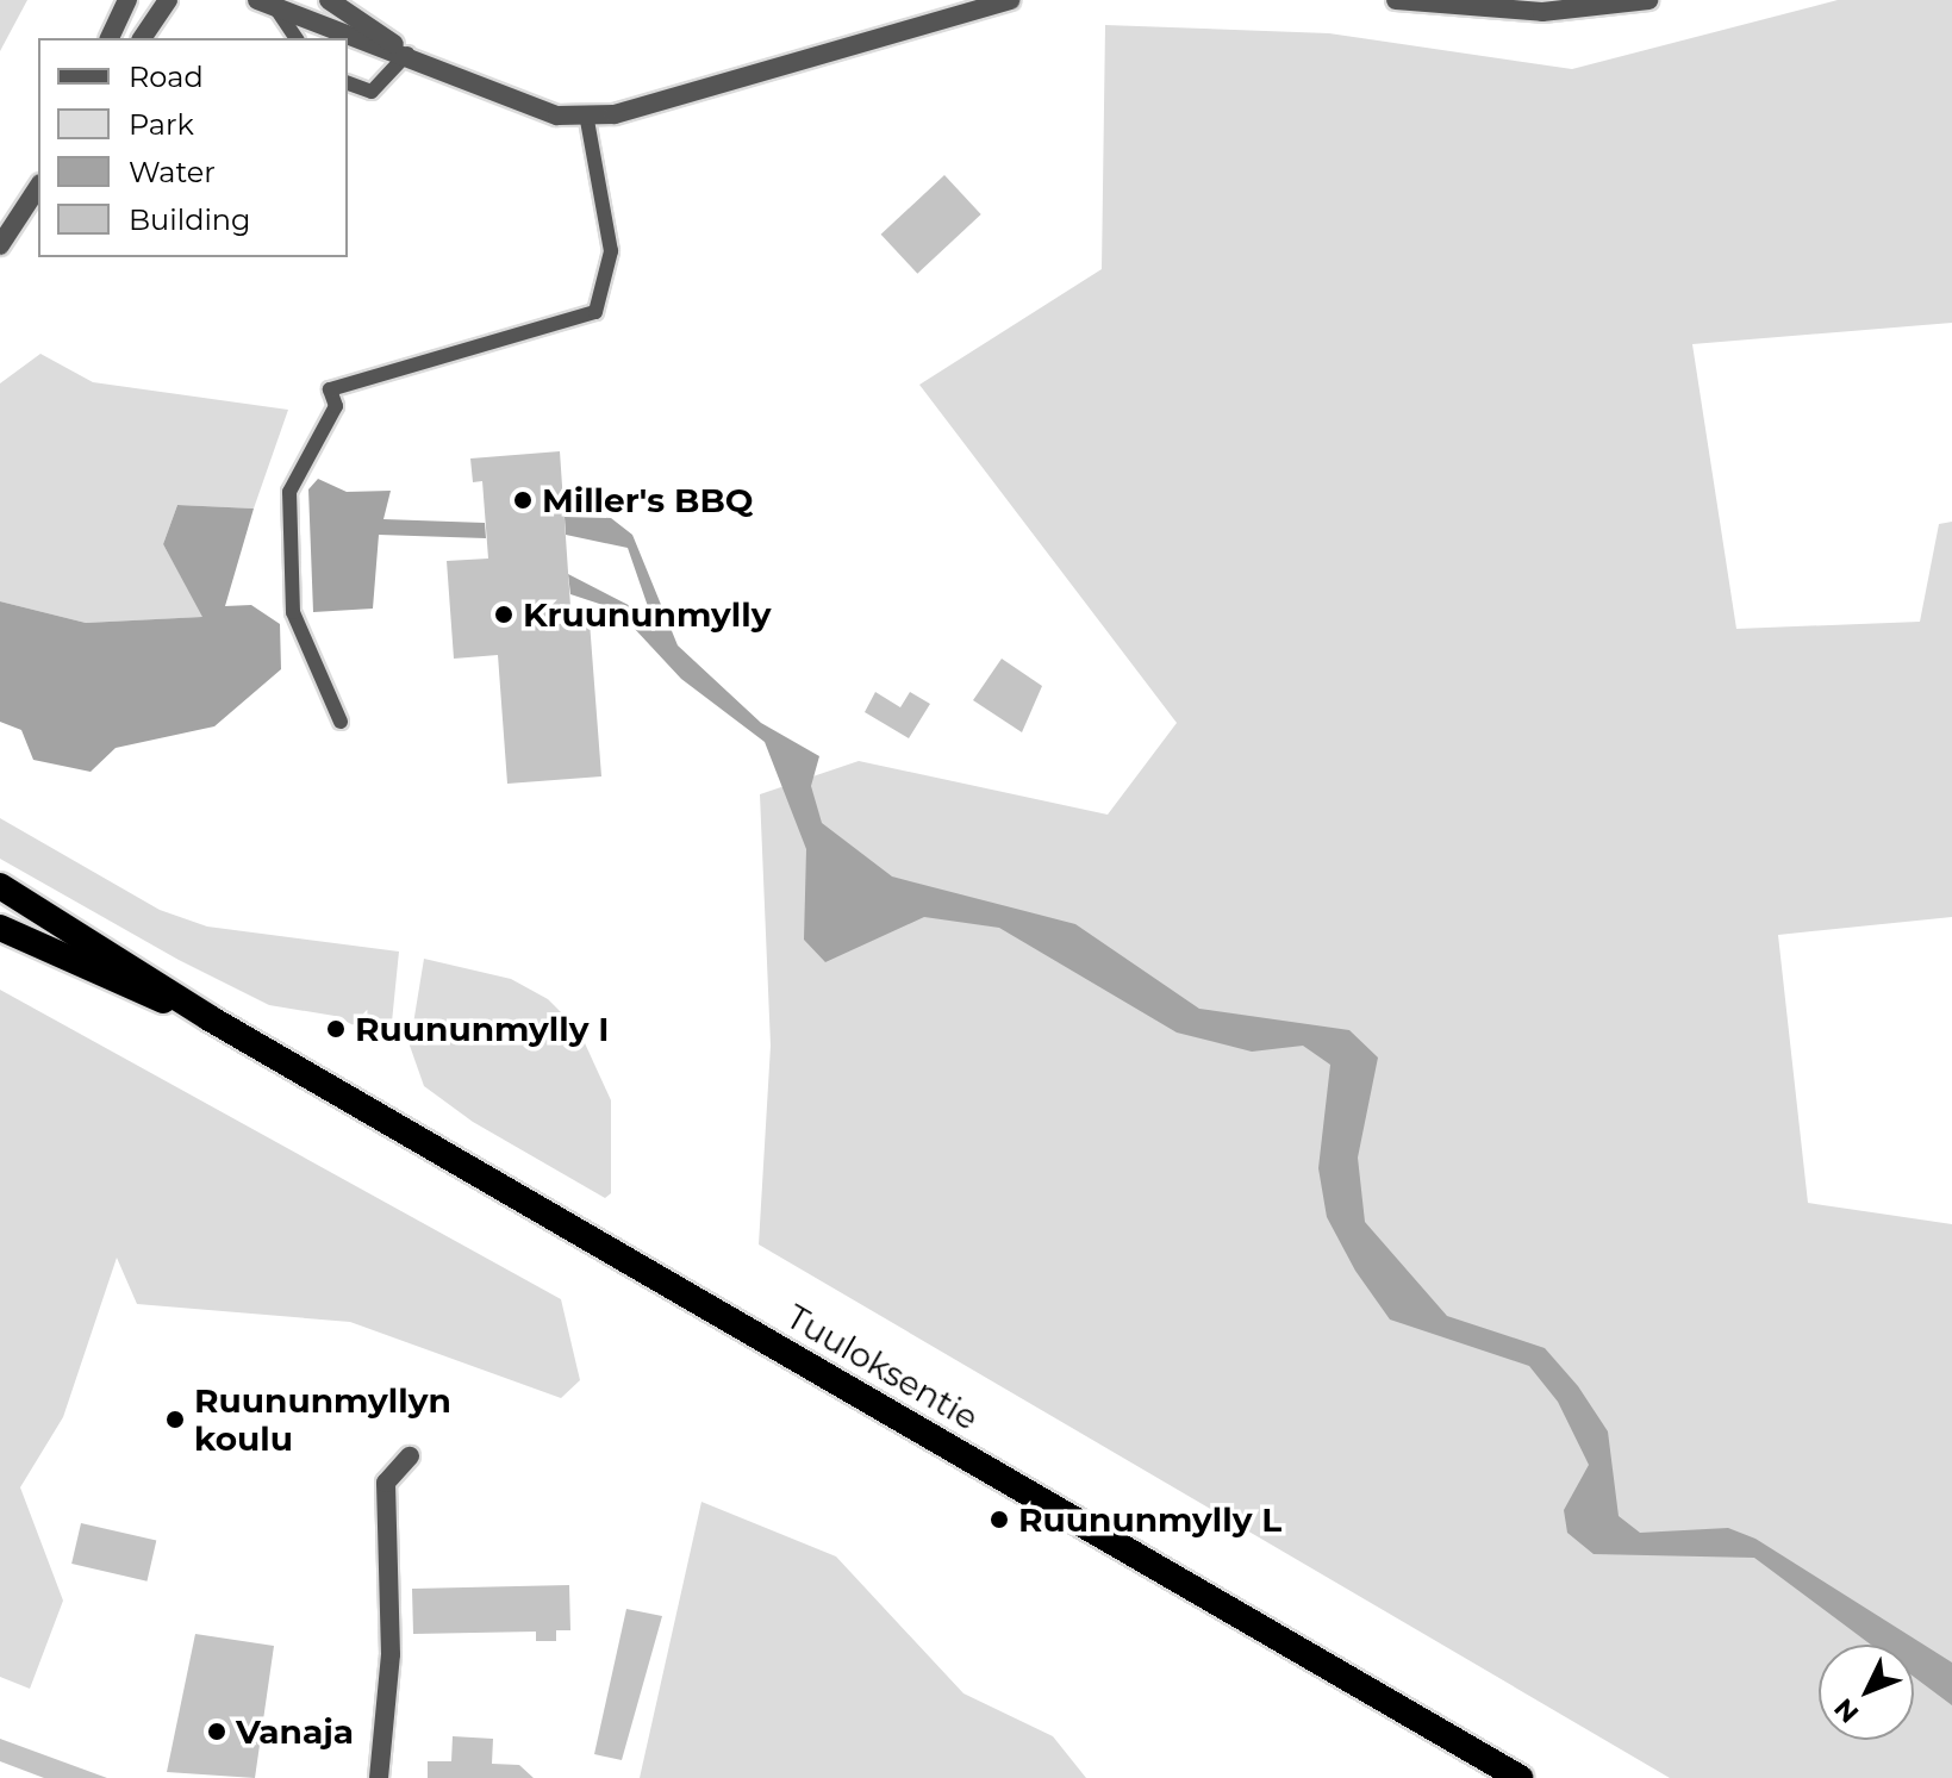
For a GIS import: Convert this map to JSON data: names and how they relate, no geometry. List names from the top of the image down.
{
  "streets": {
    "highway": ["Tuuloksentie"]
  },
  "places": [
    "Miller's BBQ",
    "Kruununmylly",
    "Ruununmylly I",
    "Ruununmyllyn koulu",
    "Ruununmylly L",
    "Vanaja"
  ],
  "legend": [
    "Road",
    "Park",
    "Water",
    "Building"
  ],
  "north": "bottom left"
}
